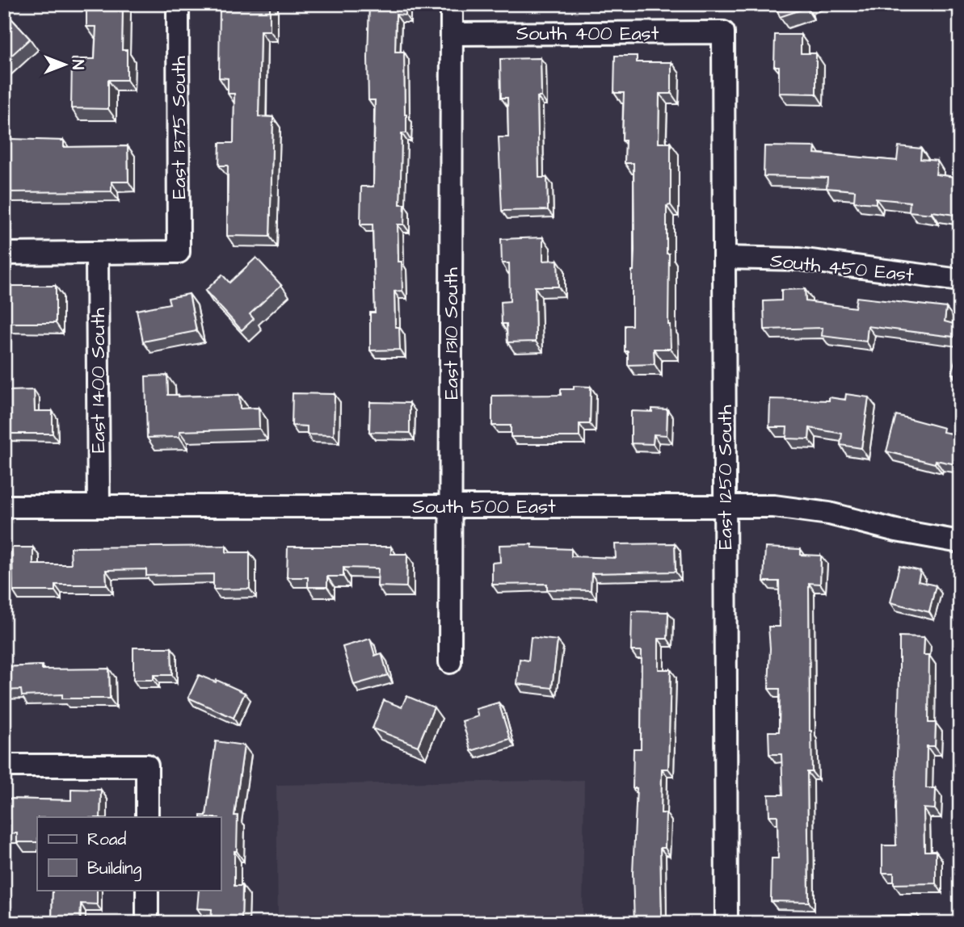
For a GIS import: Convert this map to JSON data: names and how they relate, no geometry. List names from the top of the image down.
{
  "streets": {
    "street": [
      "South 400 East",
      "East 1375 South",
      "South 450 East",
      "East 1310 South",
      "East 1400 South",
      "East 1250 South",
      "South 500 East"
    ]
  },
  "crossings": [
    ["South 400 East", "East 1310 South"],
    ["South 400 East", "East 1250 South"],
    ["East 1375 South", "East 1400 South"],
    ["South 450 East", "East 1250 South"],
    ["East 1310 South", "South 500 East"],
    ["East 1400 South", "South 500 East"],
    ["East 1250 South", "South 500 East"]
  ],
  "legend": ["Road", "Building"],
  "north": "right"
}
